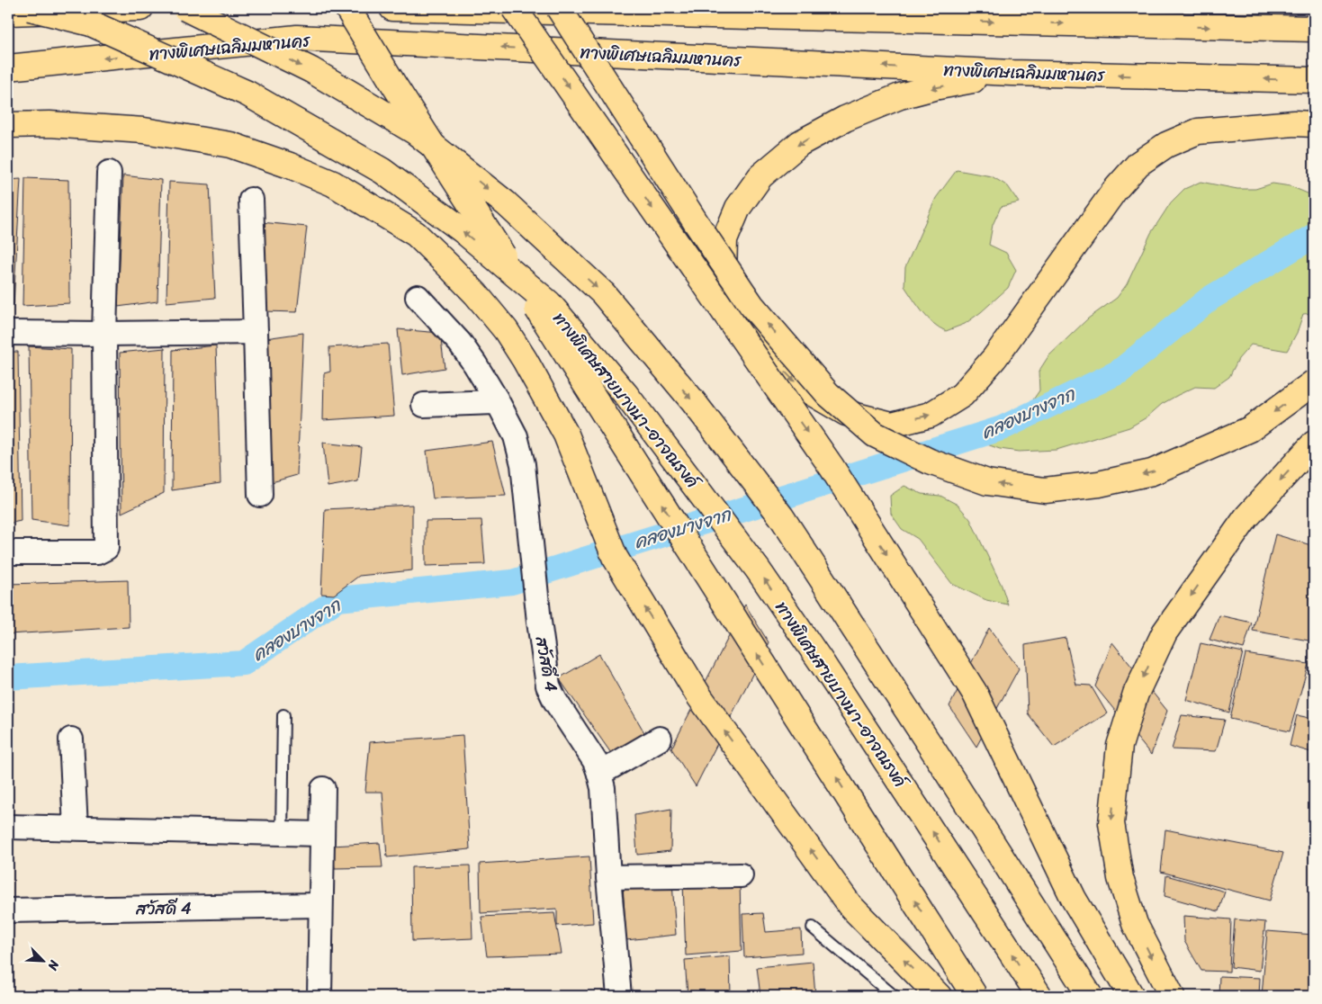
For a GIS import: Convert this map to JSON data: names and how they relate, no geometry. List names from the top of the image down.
{
  "streets": {
    "highway": ["ทางพิเศษเฉลิมมหานคร", "ทางพิเศษสายบางนา-อาจณรงค์"],
    "street": ["สวัสดี 4"]
  },
  "water": ["คลองบางจาก"],
  "north": "bottom right"
}
